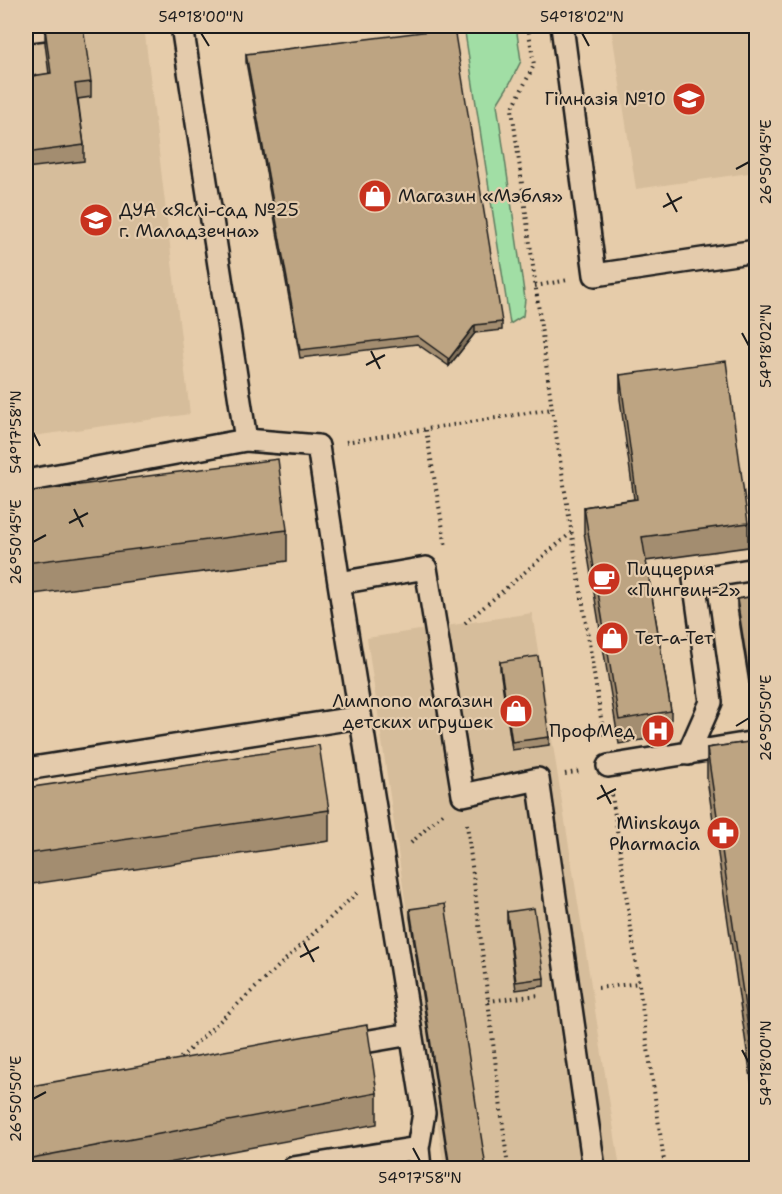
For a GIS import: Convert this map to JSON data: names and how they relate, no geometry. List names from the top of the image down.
{
  "places": {
    "school or university": ["Гімназія №10", "ДУА «Яслі-сад №25 г. Маладзечна»"],
    "shop": ["Магазин «Мэбля»", "Тет-а-Тет", "Лимпопо магазин детских игрушек"],
    "cafe": ["Пиццерия «Пингвин-2»"],
    "hospital": ["ПрофМед"],
    "pharmacy": ["Minskaya Pharmacia"]
  },
  "coordinates": [
    "54°18'00\"N",
    "54°18'02\"N",
    "26°50'45\"E",
    "54°17'58\"N",
    "26°50'50\"E"
  ]
}
